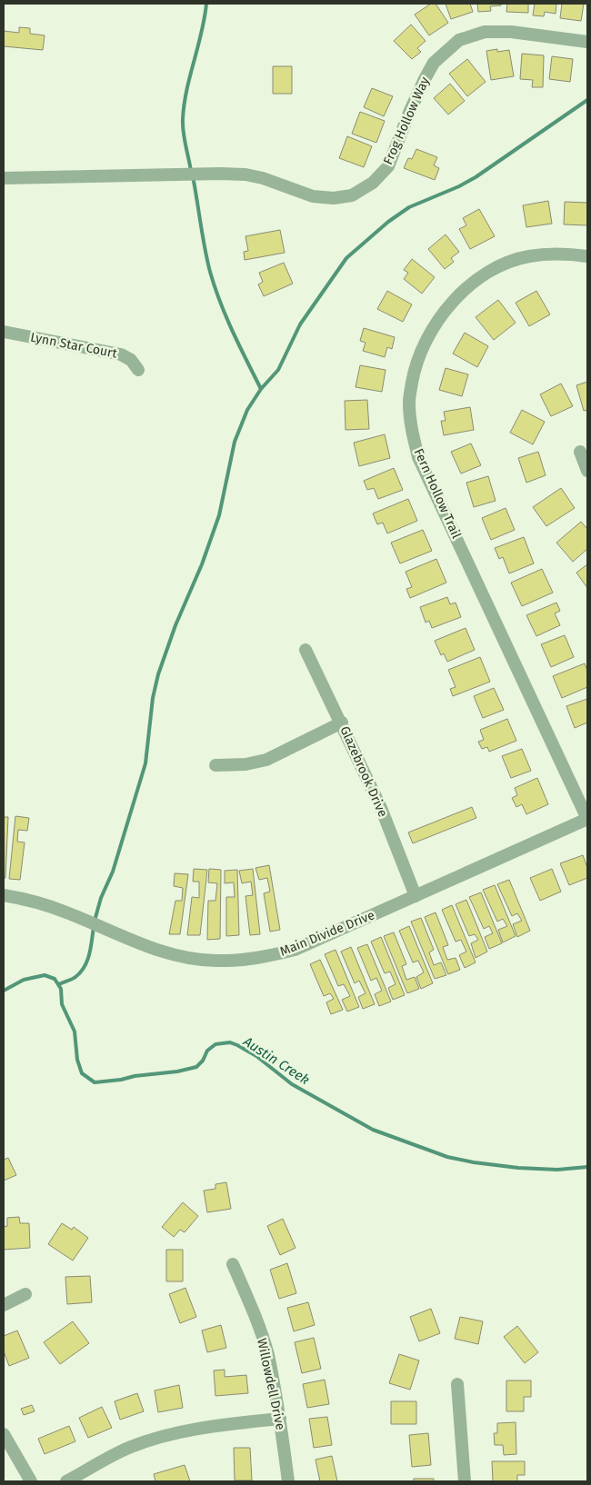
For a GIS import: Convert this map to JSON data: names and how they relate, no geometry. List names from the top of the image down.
{
  "streets": {
    "street": [
      "Frog Hollow Way",
      "Lynn Star Court",
      "Fern Hollow Trail",
      "Glazebrook Drive",
      "Main Divide Drive",
      "Willowdell Drive"
    ]
  },
  "crossings": [
    ["Fern Hollow Trail", "Main Divide Drive"],
    ["Glazebrook Drive", "Main Divide Drive"]
  ],
  "water": ["Austin Creek"]
}
